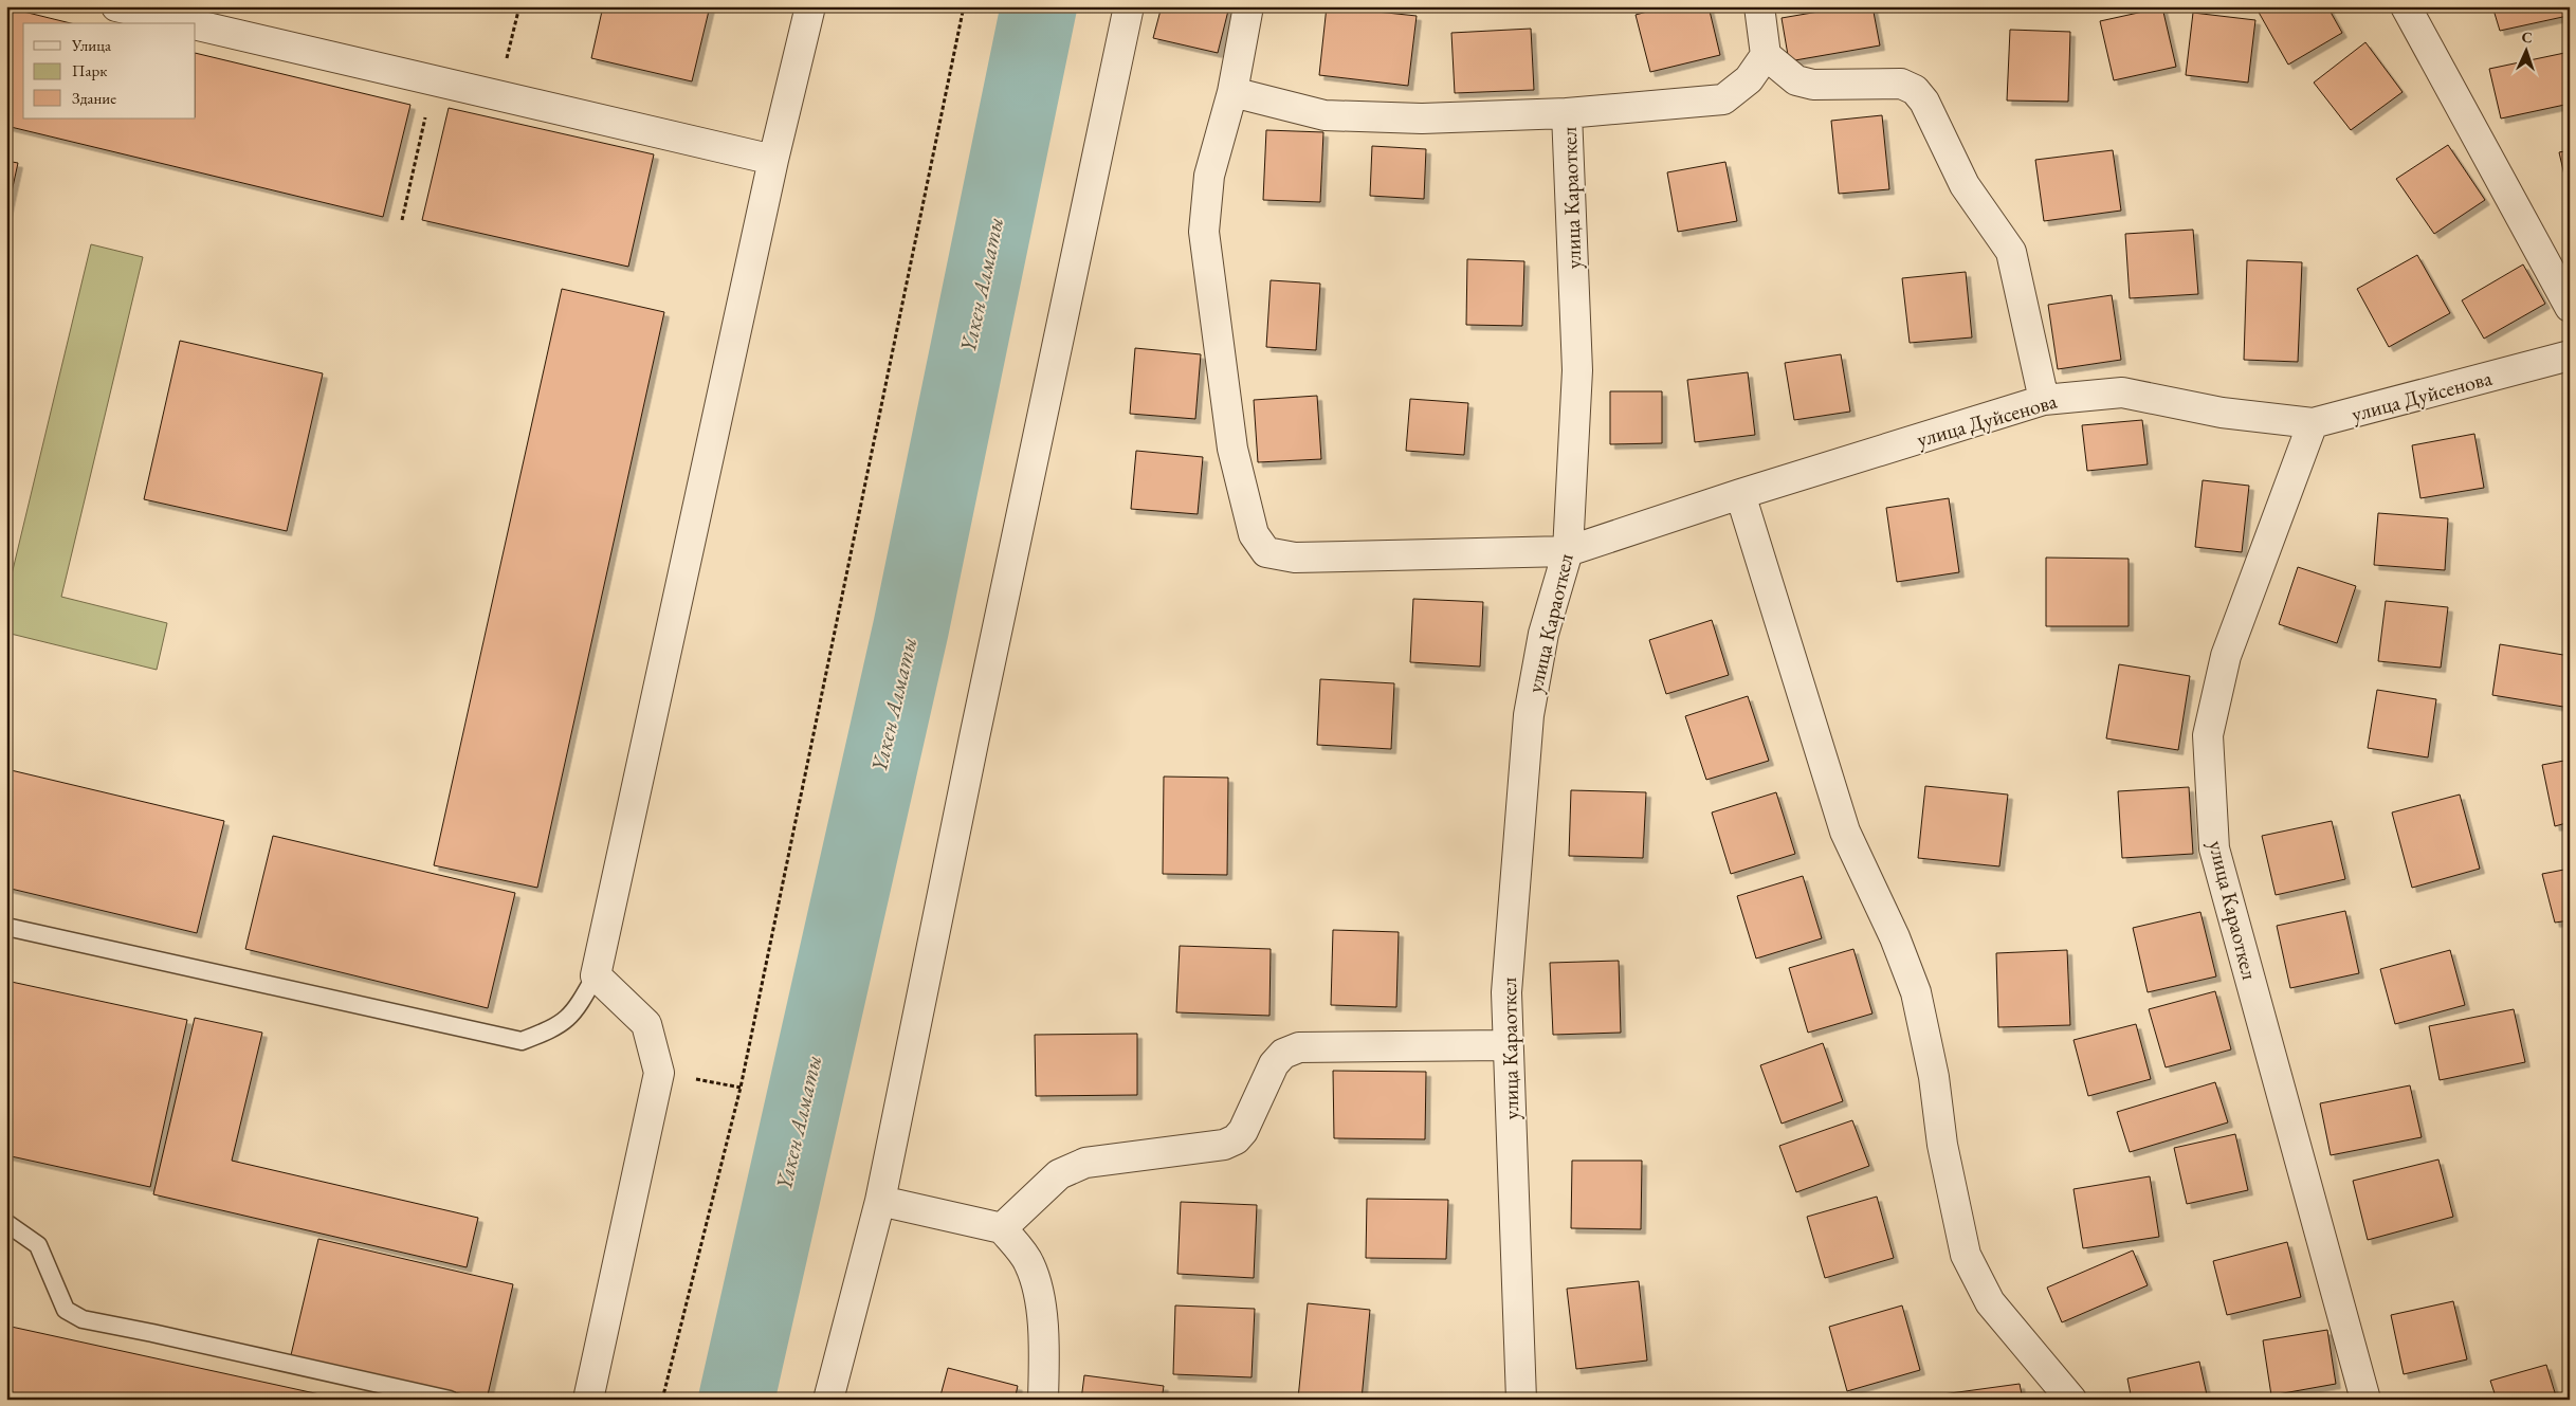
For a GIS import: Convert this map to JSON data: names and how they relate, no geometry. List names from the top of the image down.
{
  "streets": {
    "street": ["улица Караоткел", "улица Дуйсенова"]
  },
  "crossings": [
    ["улица Караоткел", "улица Дуйсенова"]
  ],
  "water": ["Үлкен Алматы"],
  "legend": ["Улица", "Парк", "Здание"],
  "north": "top"
}
